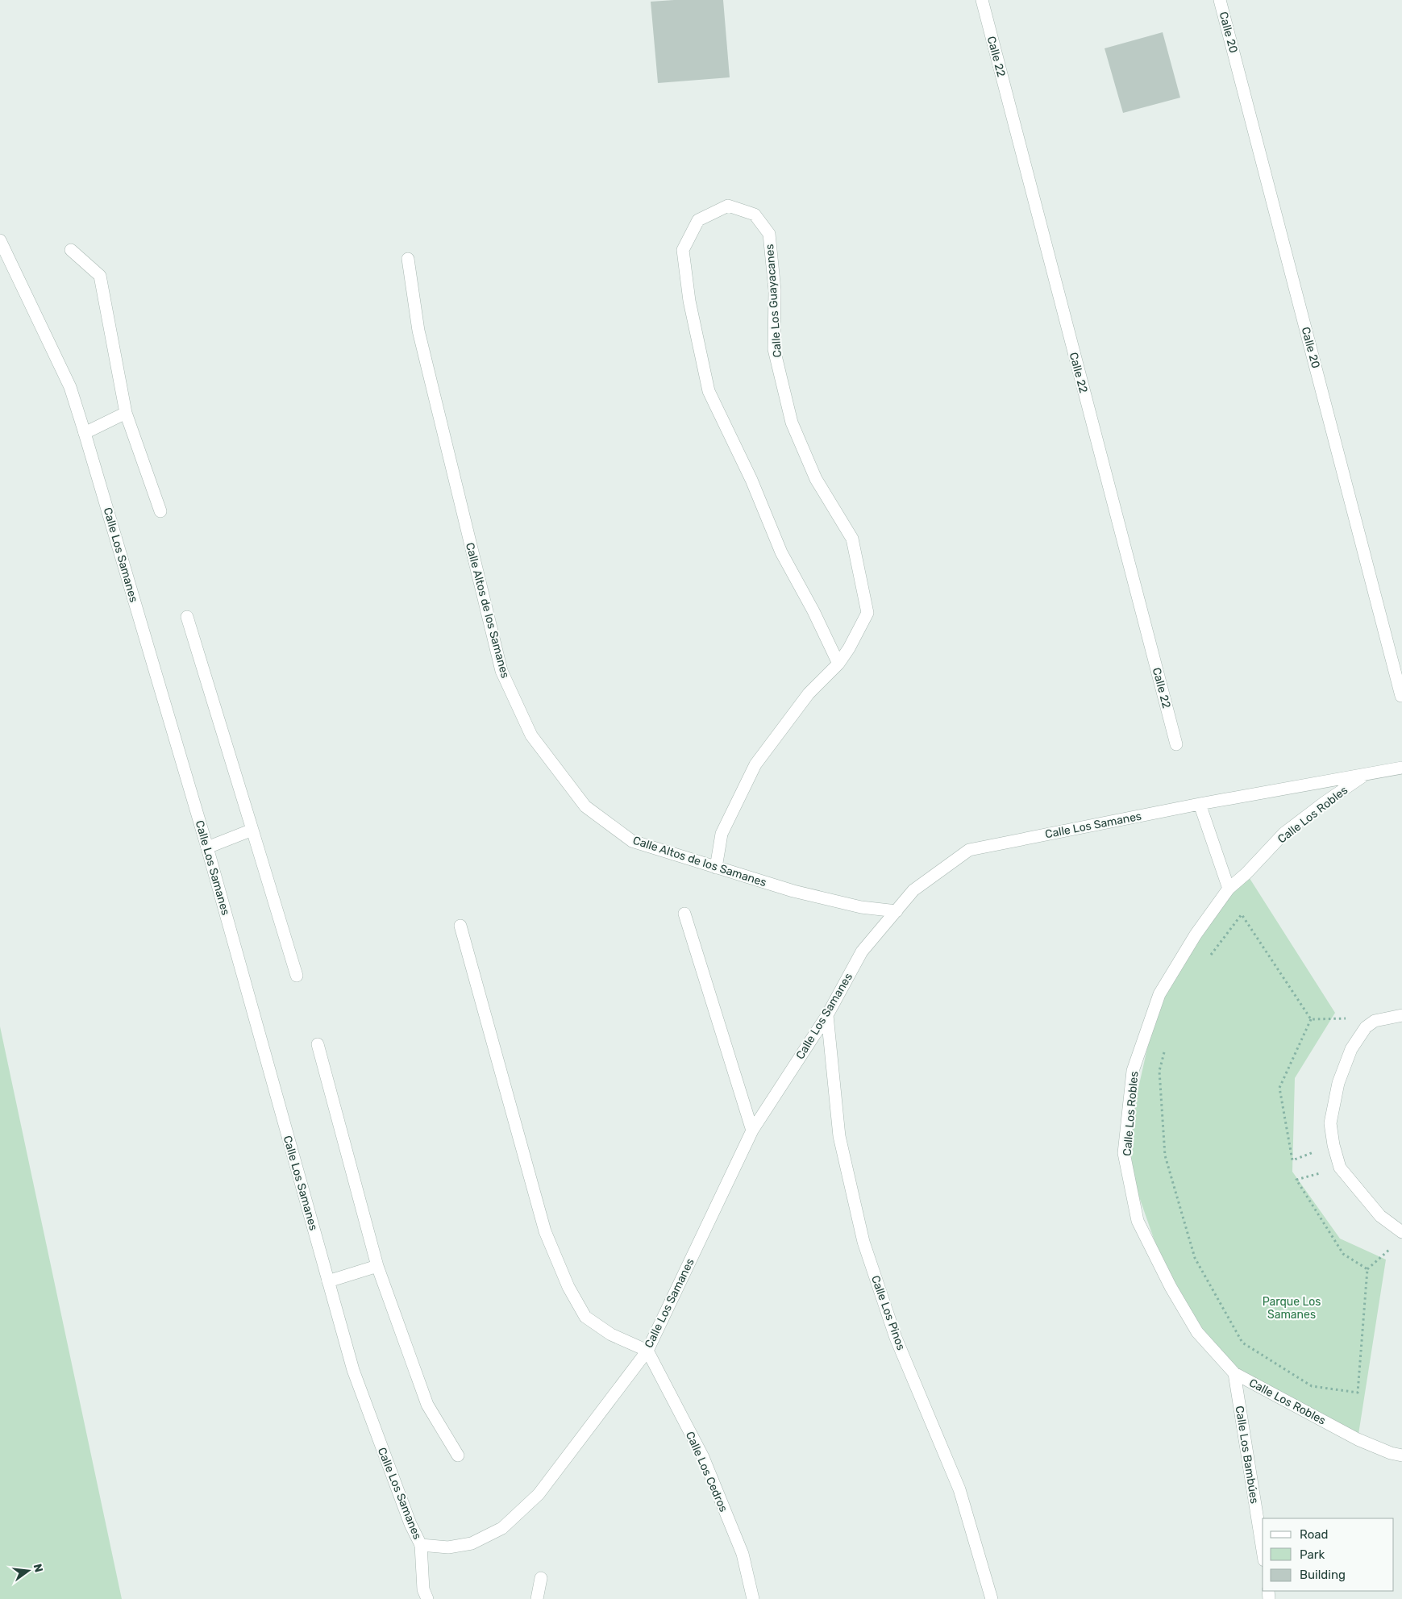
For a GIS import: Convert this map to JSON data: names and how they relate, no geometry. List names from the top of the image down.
{
  "streets": {
    "street": [
      "Calle 20",
      "Calle 22",
      "Calle Los Guayacanes",
      "Calle Los Samanes",
      "Calle Altos de los Samanes",
      "Calle Los Robles",
      "Calle Los Pinos",
      "Calle Los Bambúes",
      "Calle Los Cedros"
    ]
  },
  "crossings": [
    ["Calle Los Guayacanes", "Calle Altos de los Samanes"],
    ["Calle Los Samanes", "Calle Altos de los Samanes"],
    ["Calle Los Samanes", "Calle Los Robles"],
    ["Calle Los Samanes", "Calle Los Pinos"],
    ["Calle Los Samanes", "Calle Los Cedros"],
    ["Calle Los Robles", "Calle Los Bambúes"]
  ],
  "parks": ["Parque Los Samanes"],
  "legend": ["Road", "Park", "Building"],
  "north": "right"
}
